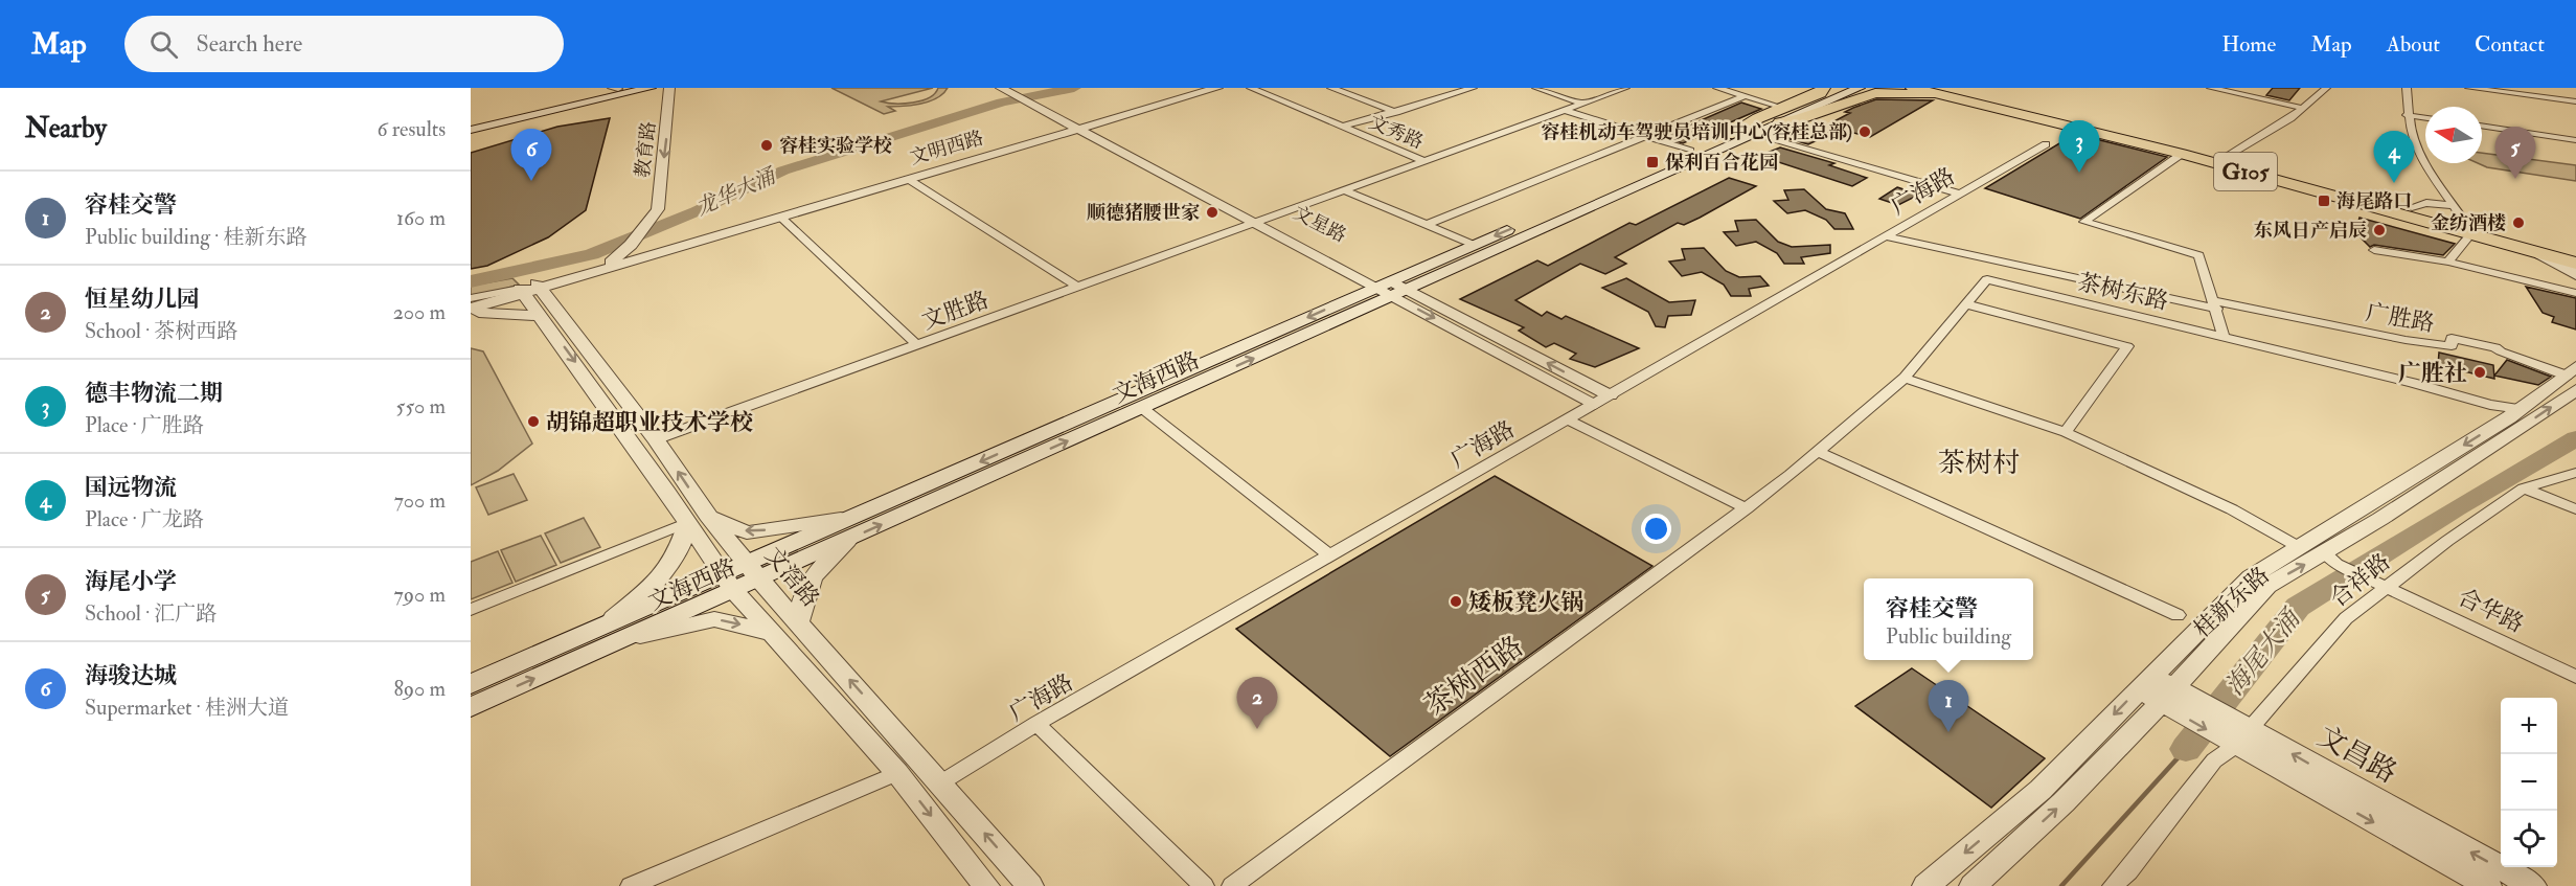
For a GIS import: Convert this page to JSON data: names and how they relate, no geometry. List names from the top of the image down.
{
  "streets": {
    "highway": ["G105"],
    "main road": ["文海西路"],
    "street": [
      "文秀路",
      "文明西路",
      "教育路",
      "广海路",
      "文星路",
      "茶树东路",
      "文胜路",
      "广胜路",
      "文滘路",
      "合祥路",
      "桂新东路",
      "合华路",
      "茶树西路",
      "文昌路"
    ]
  },
  "crossings": [
    ["文秀路", "文胜路"],
    ["文明西路", "教育路"],
    ["文明西路", "文星路"],
    ["文明西路", "文滘路"],
    ["广海路", "文星路"],
    ["广海路", "文滘路"],
    ["文星路", "文胜路"],
    ["文星路", "文海西路"],
    ["茶树东路", "桂新东路"],
    ["文胜路", "文滘路"],
    ["广胜路", "桂新东路"],
    ["文海西路", "文滘路"],
    ["合祥路", "合华路"],
    ["合祥路", "文昌路"],
    ["桂新东路", "合华路"],
    ["桂新东路", "文昌路"]
  ],
  "one_way": ["教育路"],
  "districts": ["茶树村"],
  "water": ["龙华大涌", "海尾大涌"],
  "places": {
    "other": [
      "容桂机动车驾驶员培训中心(容桂总部)",
      "容桂实验学校",
      "顺德猪腰世家",
      "金纺酒楼",
      "东风日产启辰",
      "广胜社",
      "胡锦超职业技术学校",
      "矮板凳火锅"
    ],
    "transit": ["保利百合花园", "海尾路口"]
  },
  "north": "left",
  "page": {
    "header": "Map",
    "search": "Search here",
    "nav": [
      "Home",
      "Map",
      "About",
      "Contact"
    ],
    "heading": ["Nearby", "6 results"],
    "pins": [
      "3",
      "5",
      "6",
      "4",
      "2",
      "1"
    ],
    "list": [
      {
        "mark": "1",
        "name": "容桂交警",
        "note": "Public building · 桂新东路",
        "value": "160 m"
      },
      {
        "mark": "2",
        "name": "恒星幼儿园",
        "note": "School · 茶树西路",
        "value": "200 m"
      },
      {
        "mark": "3",
        "name": "德丰物流二期",
        "note": "Place · 广胜路",
        "value": "550 m"
      },
      {
        "mark": "4",
        "name": "国远物流",
        "note": "Place · 广龙路",
        "value": "700 m"
      },
      {
        "mark": "5",
        "name": "海尾小学",
        "note": "School · 汇广路",
        "value": "790 m"
      },
      {
        "mark": "6",
        "name": "海骏达城",
        "note": "Supermarket · 桂洲大道",
        "value": "890 m"
      }
    ],
    "popup": ["容桂交警", "Public building"],
    "map_buttons": ["+", "−"]
  }
}
